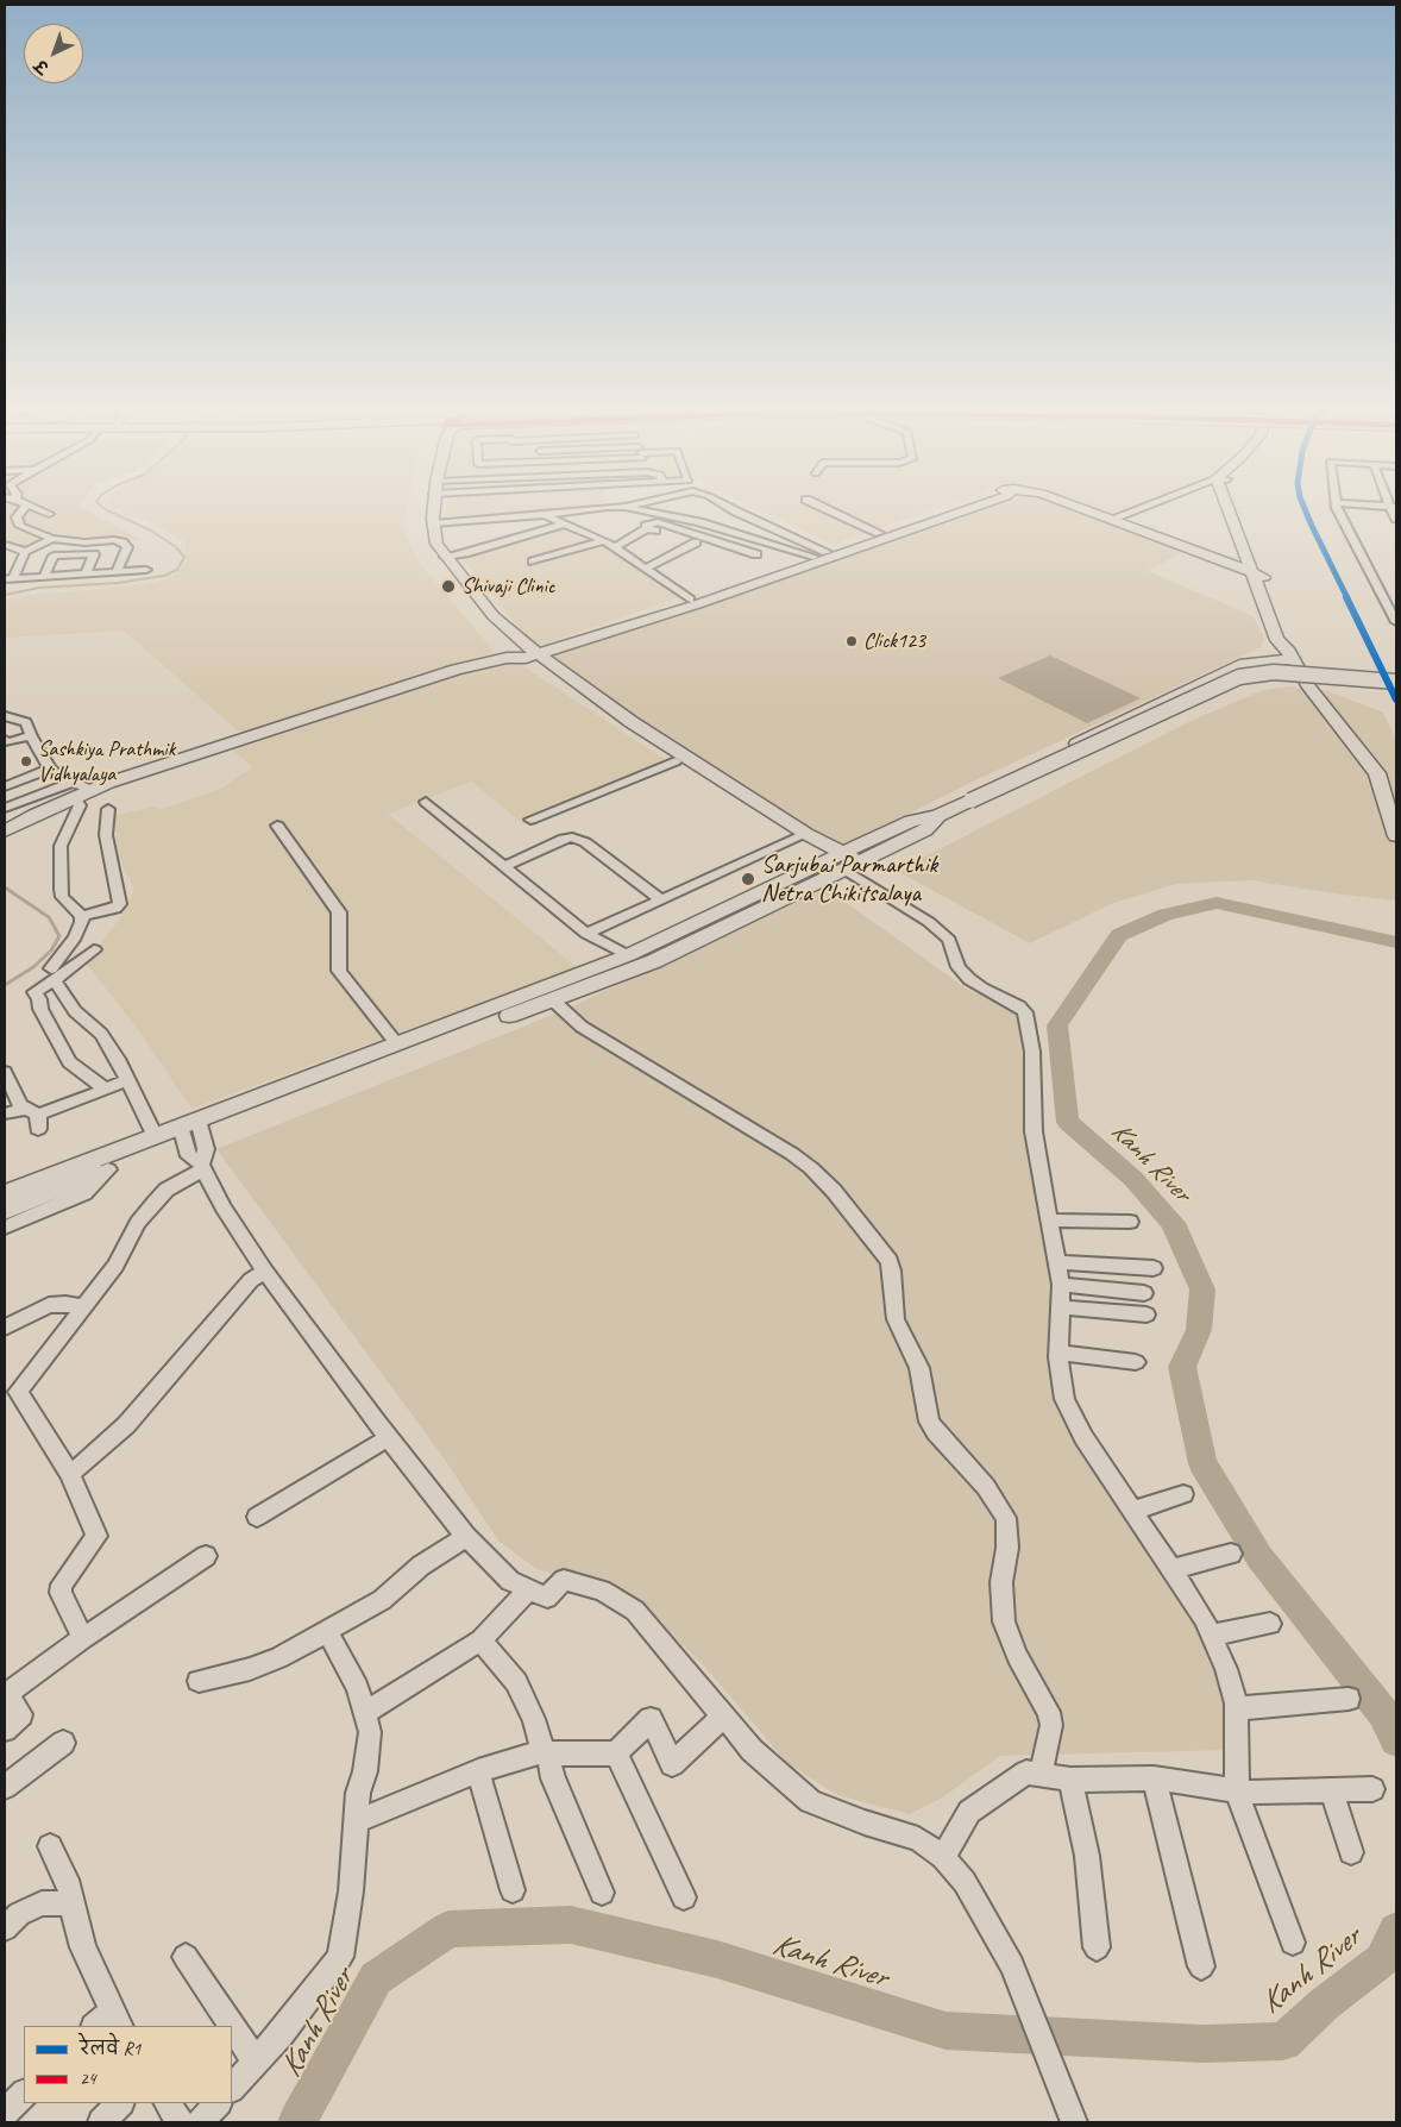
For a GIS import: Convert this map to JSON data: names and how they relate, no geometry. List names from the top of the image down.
{
  "water": ["Kanh River"],
  "places": [
    "Shivaji Clinic",
    "Click123",
    "Sashkiya Prathmik Vidhyalaya",
    "Sarjubai Parmarthik Netra Chikitsalaya"
  ],
  "lines": ["rail line R1"],
  "legend": ["रेलवे R1", "24"],
  "north": "bottom left"
}
